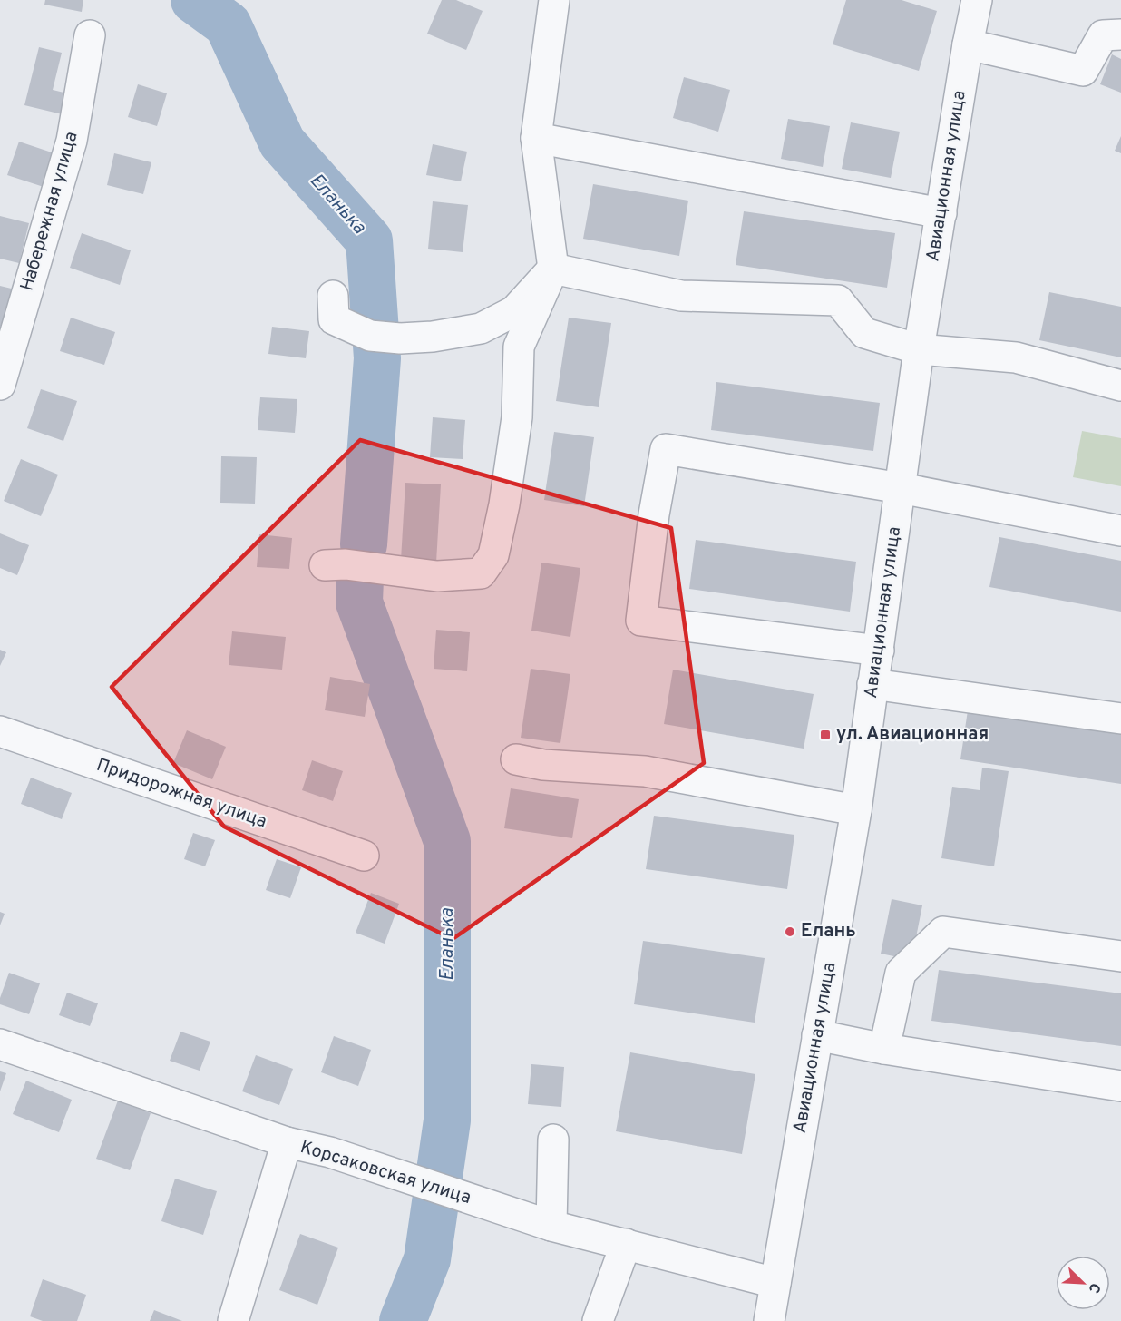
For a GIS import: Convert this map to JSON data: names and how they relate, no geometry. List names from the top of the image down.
{
  "streets": {
    "street": [
      "Авиационная улица",
      "Набережная улица",
      "Придорожная улица",
      "Корсаковская улица"
    ]
  },
  "crossings": [
    ["Авиационная улица", "Корсаковская улица"]
  ],
  "water": ["Еланька"],
  "places": {
    "transit": ["ул. Авиационная"],
    "other": ["Елань"]
  },
  "north": "bottom right"
}
